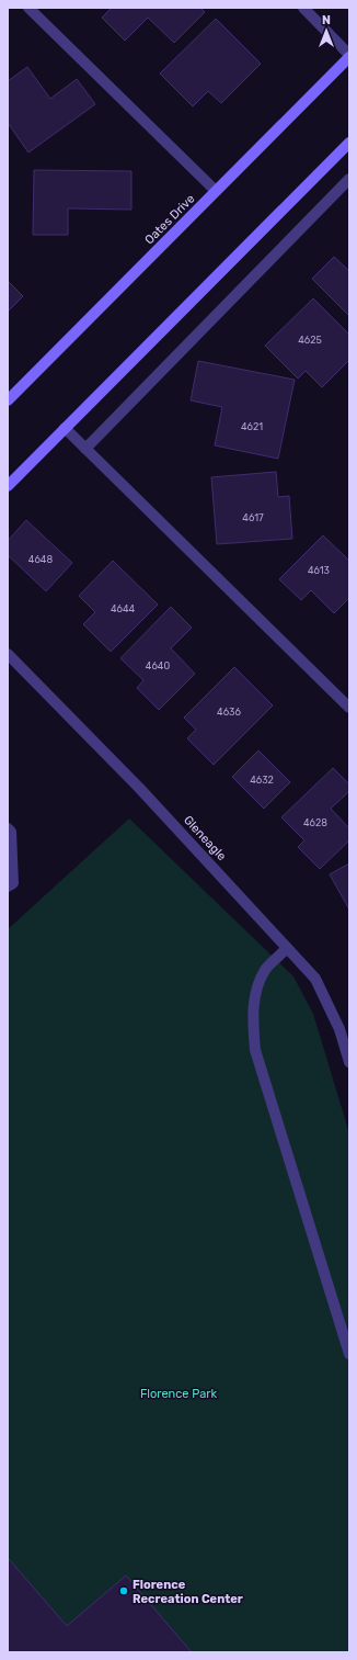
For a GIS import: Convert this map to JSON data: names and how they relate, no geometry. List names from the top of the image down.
{
  "streets": {
    "main road": ["Oates Drive"],
    "street": ["Gleneagle"]
  },
  "parks": ["Florence Park"],
  "places": ["Florence Recreation Center"],
  "house_numbers": [
    "4625",
    "4621",
    "4617",
    "4648",
    "4613",
    "4644",
    "4640",
    "4636",
    "4632",
    "4628"
  ],
  "north": "top"
}
